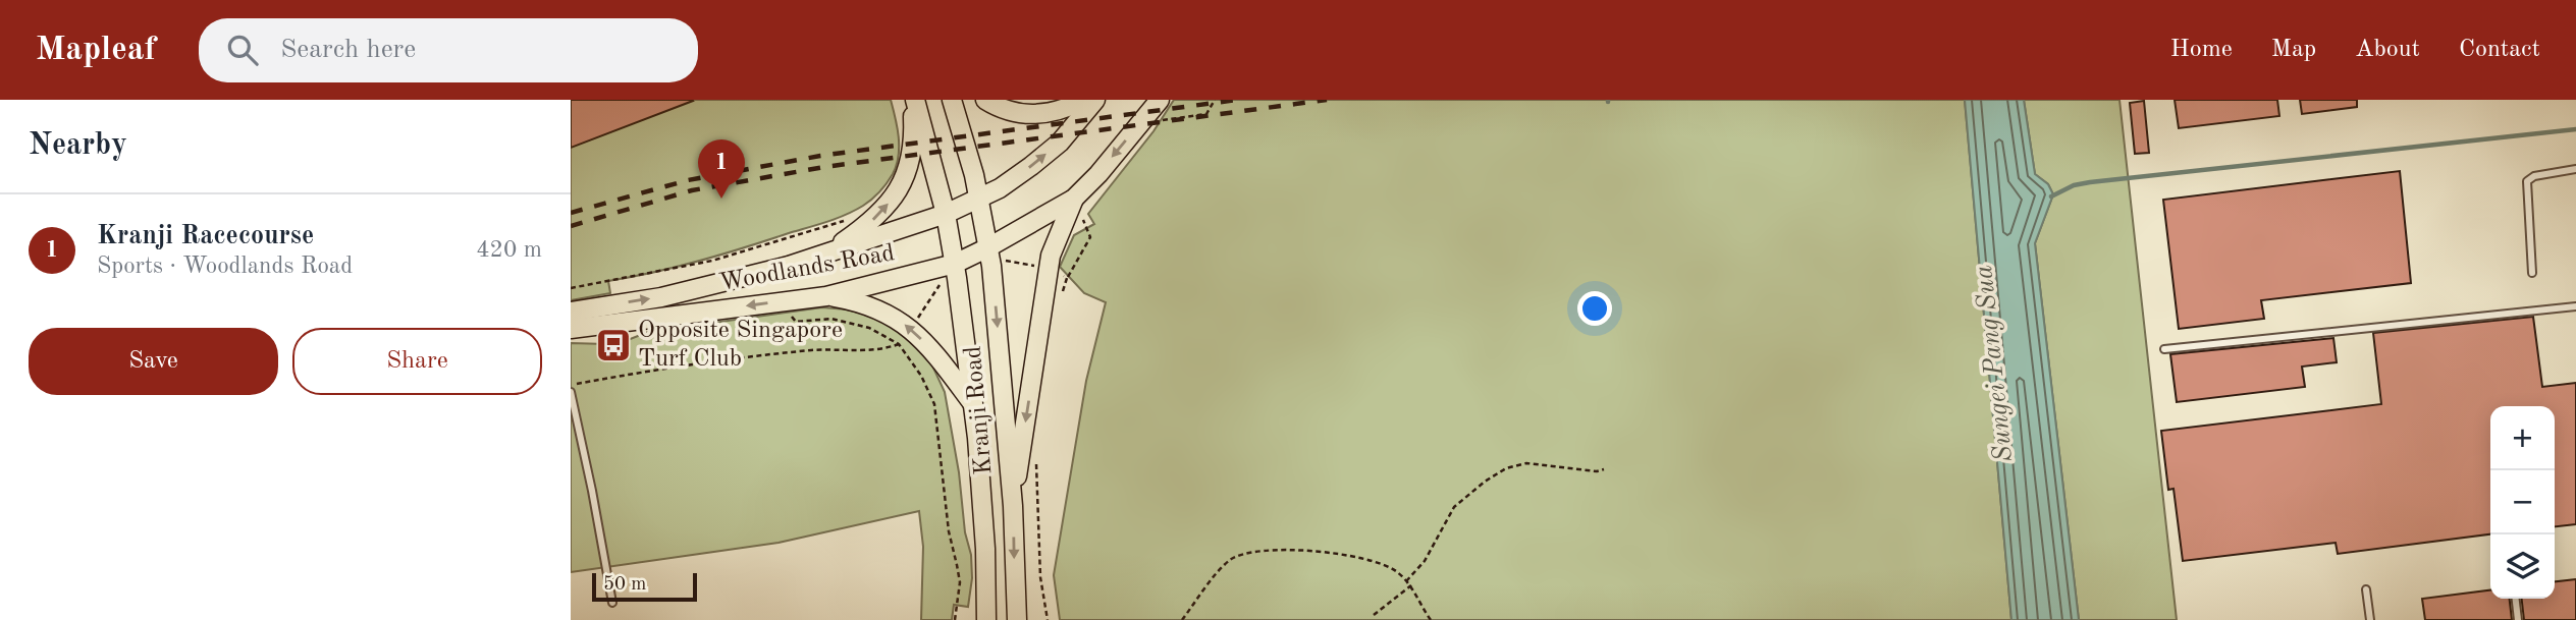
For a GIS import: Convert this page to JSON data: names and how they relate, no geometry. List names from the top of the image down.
{
  "streets": {
    "main road": ["Woodlands Road", "Kranji Road"]
  },
  "crossings": [
    ["Woodlands Road", "Kranji Road"]
  ],
  "water": ["Sungei Pang Sua"],
  "places": {
    "bus stop": ["Opposite Singapore Turf Club"]
  },
  "scale_bar": "50 m",
  "page": {
    "header": "Mapleaf",
    "search": "Search here",
    "nav": [
      "Home",
      "Map",
      "About",
      "Contact"
    ],
    "heading": "Nearby",
    "pins": "1",
    "list": [
      {
        "mark": "1",
        "name": "Kranji Racecourse",
        "note": "Sports · Woodlands Road",
        "value": "420 m"
      }
    ],
    "buttons": ["Save", "Share"],
    "map_buttons": ["+", "−"],
    "scale": "50 m"
  }
}
